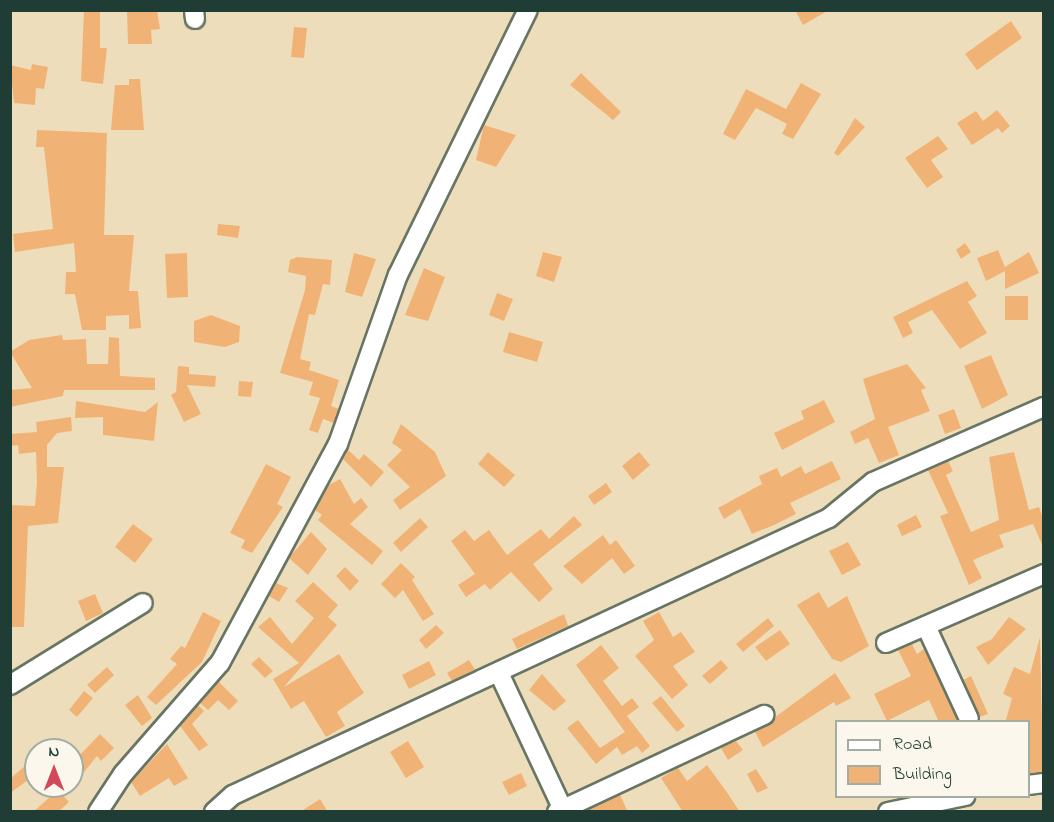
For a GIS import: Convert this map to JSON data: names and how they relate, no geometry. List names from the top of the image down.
{
  "legend": ["Road", "Building"],
  "north": "top"
}
